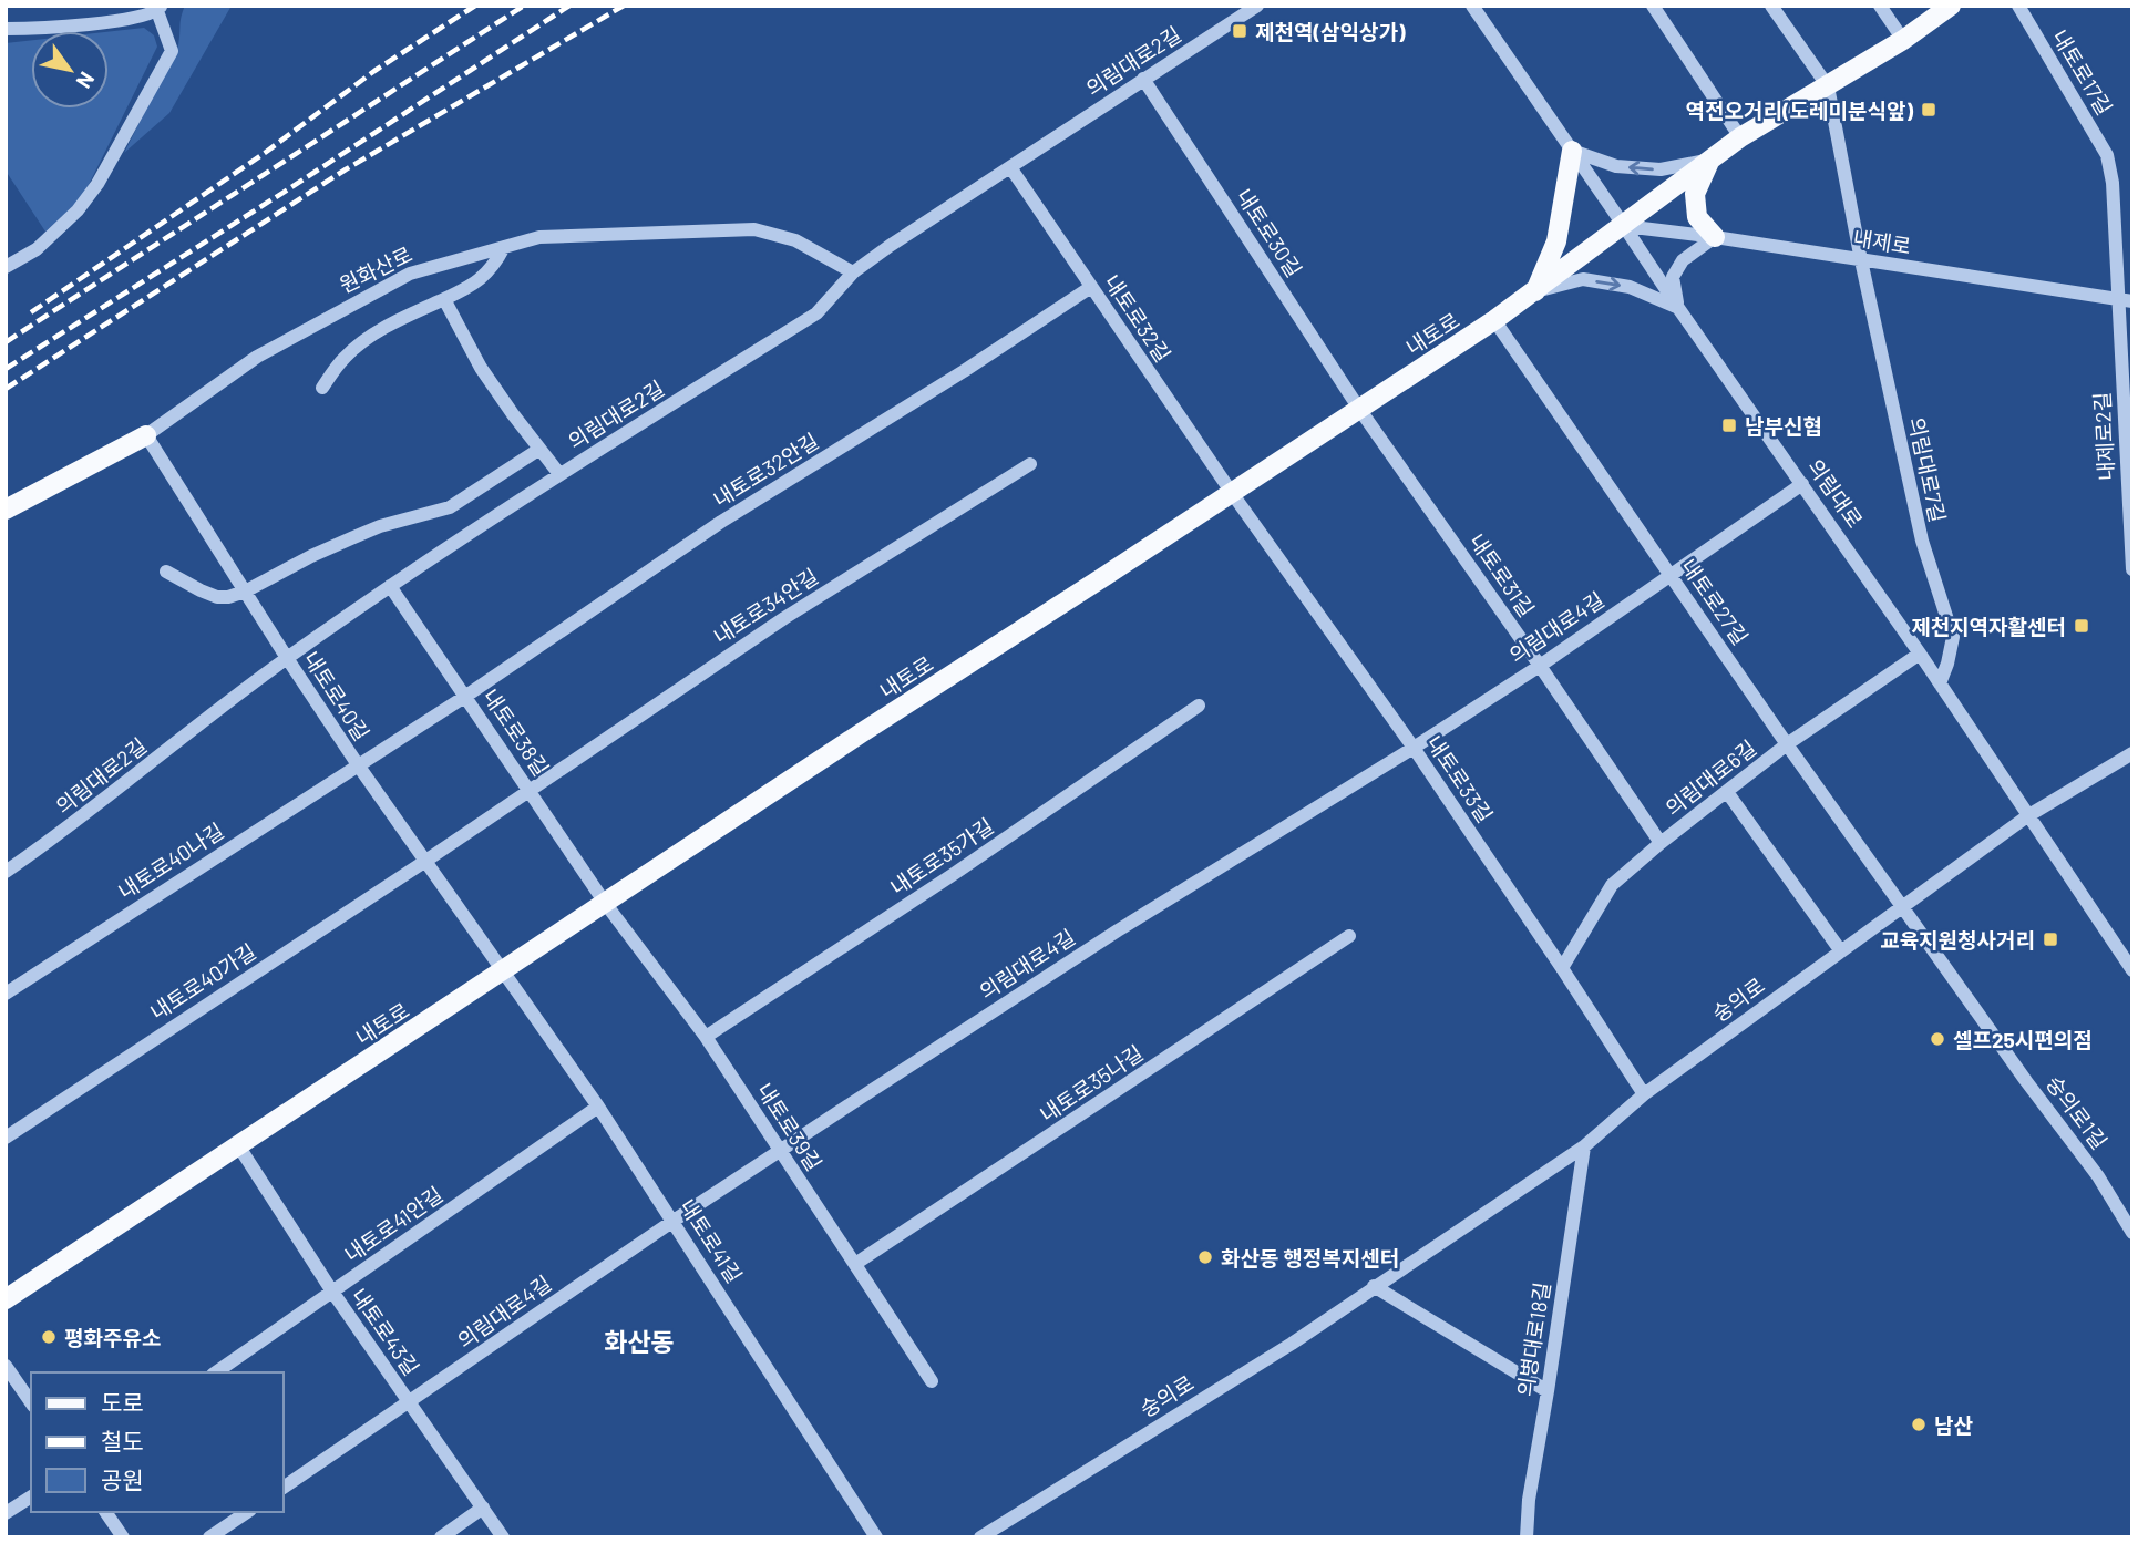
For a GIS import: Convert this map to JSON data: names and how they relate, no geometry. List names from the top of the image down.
{
  "streets": {
    "main road": ["원화산로", "내토로"],
    "street": [
      "의림대로2길",
      "내토로17길",
      "내토로30길",
      "내제로",
      "내토로32길",
      "내제로2길",
      "내토로32안길",
      "의림대로7길",
      "의림대로",
      "내토로31길",
      "내토로27길",
      "내토로34안길",
      "의림대로4길",
      "내토로40길",
      "내토로38길",
      "의림대로6길",
      "내토로33길",
      "내토로35가길",
      "내토로40나길",
      "내토로40가길",
      "숭의로",
      "내토로35나길",
      "숭의로1길",
      "내토로39길",
      "내토로41안길",
      "내토로41길",
      "내토로43길",
      "의병대로18길"
    ]
  },
  "crossings": [
    ["의림대로2길", "내토로30길"],
    ["의림대로2길", "원화산로"],
    ["의림대로2길", "내토로32길"],
    ["의림대로2길", "내토로40길"],
    ["의림대로2길", "내토로38길"],
    ["내토로17길", "내제로"],
    ["내토로17길", "내제로2길"],
    ["내토로30길", "내토로"],
    ["내토로30길", "내토로31길"],
    ["내제로", "내토로"],
    ["내제로", "내제로2길"],
    ["내제로", "의림대로7길"],
    ["내제로", "의림대로"],
    ["원화산로", "내토로40길"],
    ["내토로32길", "내토로"],
    ["내토로32길", "내토로32안길"],
    ["내토로32길", "내토로33길"],
    ["내토로", "의림대로"],
    ["내토로", "내토로31길"],
    ["내토로", "내토로27길"],
    ["내토로", "내토로40길"],
    ["내토로", "내토로38길"],
    ["내토로", "내토로33길"],
    ["내토로", "내토로39길"],
    ["내토로", "내토로41길"],
    ["내토로", "내토로43길"],
    ["내토로32안길", "내토로40길"],
    ["내토로32안길", "내토로38길"],
    ["내토로32안길", "내토로40나길"],
    ["의림대로7길", "의림대로"],
    ["의림대로", "의림대로4길"],
    ["의림대로", "의림대로6길"],
    ["의림대로", "숭의로"],
    ["내토로31길", "의림대로4길"],
    ["내토로31길", "의림대로6길"],
    ["내토로27길", "의림대로4길"],
    ["내토로27길", "의림대로6길"],
    ["내토로27길", "숭의로"],
    ["내토로27길", "숭의로1길"],
    ["내토로34안길", "내토로40길"],
    ["내토로34안길", "내토로38길"],
    ["내토로34안길", "내토로40가길"],
    ["의림대로4길", "내토로33길"],
    ["의림대로4길", "내토로39길"],
    ["의림대로4길", "내토로41길"],
    ["의림대로4길", "내토로43길"],
    ["내토로40길", "내토로40나길"],
    ["내토로40길", "내토로40가길"],
    ["내토로40길", "내토로41길"],
    ["내토로38길", "내토로39길"],
    ["의림대로6길", "내토로33길"],
    ["내토로33길", "숭의로"],
    ["내토로35가길", "내토로39길"],
    ["숭의로", "숭의로1길"],
    ["숭의로", "의병대로18길"],
    ["내토로35나길", "내토로39길"],
    ["내토로41안길", "내토로41길"],
    ["내토로41안길", "내토로43길"]
  ],
  "districts": ["화산동"],
  "places": {
    "transit": [
      "제천역(삼익상가)",
      "역전오거리(도레미분식앞)",
      "남부신협",
      "제천지역자활센터",
      "교육지원청사거리"
    ],
    "other": [
      "셀프25시편의점",
      "화산동 행정복지센터",
      "평화주유소",
      "남산"
    ]
  },
  "legend": ["도로", "철도", "공원"],
  "north": "bottom right"
}
